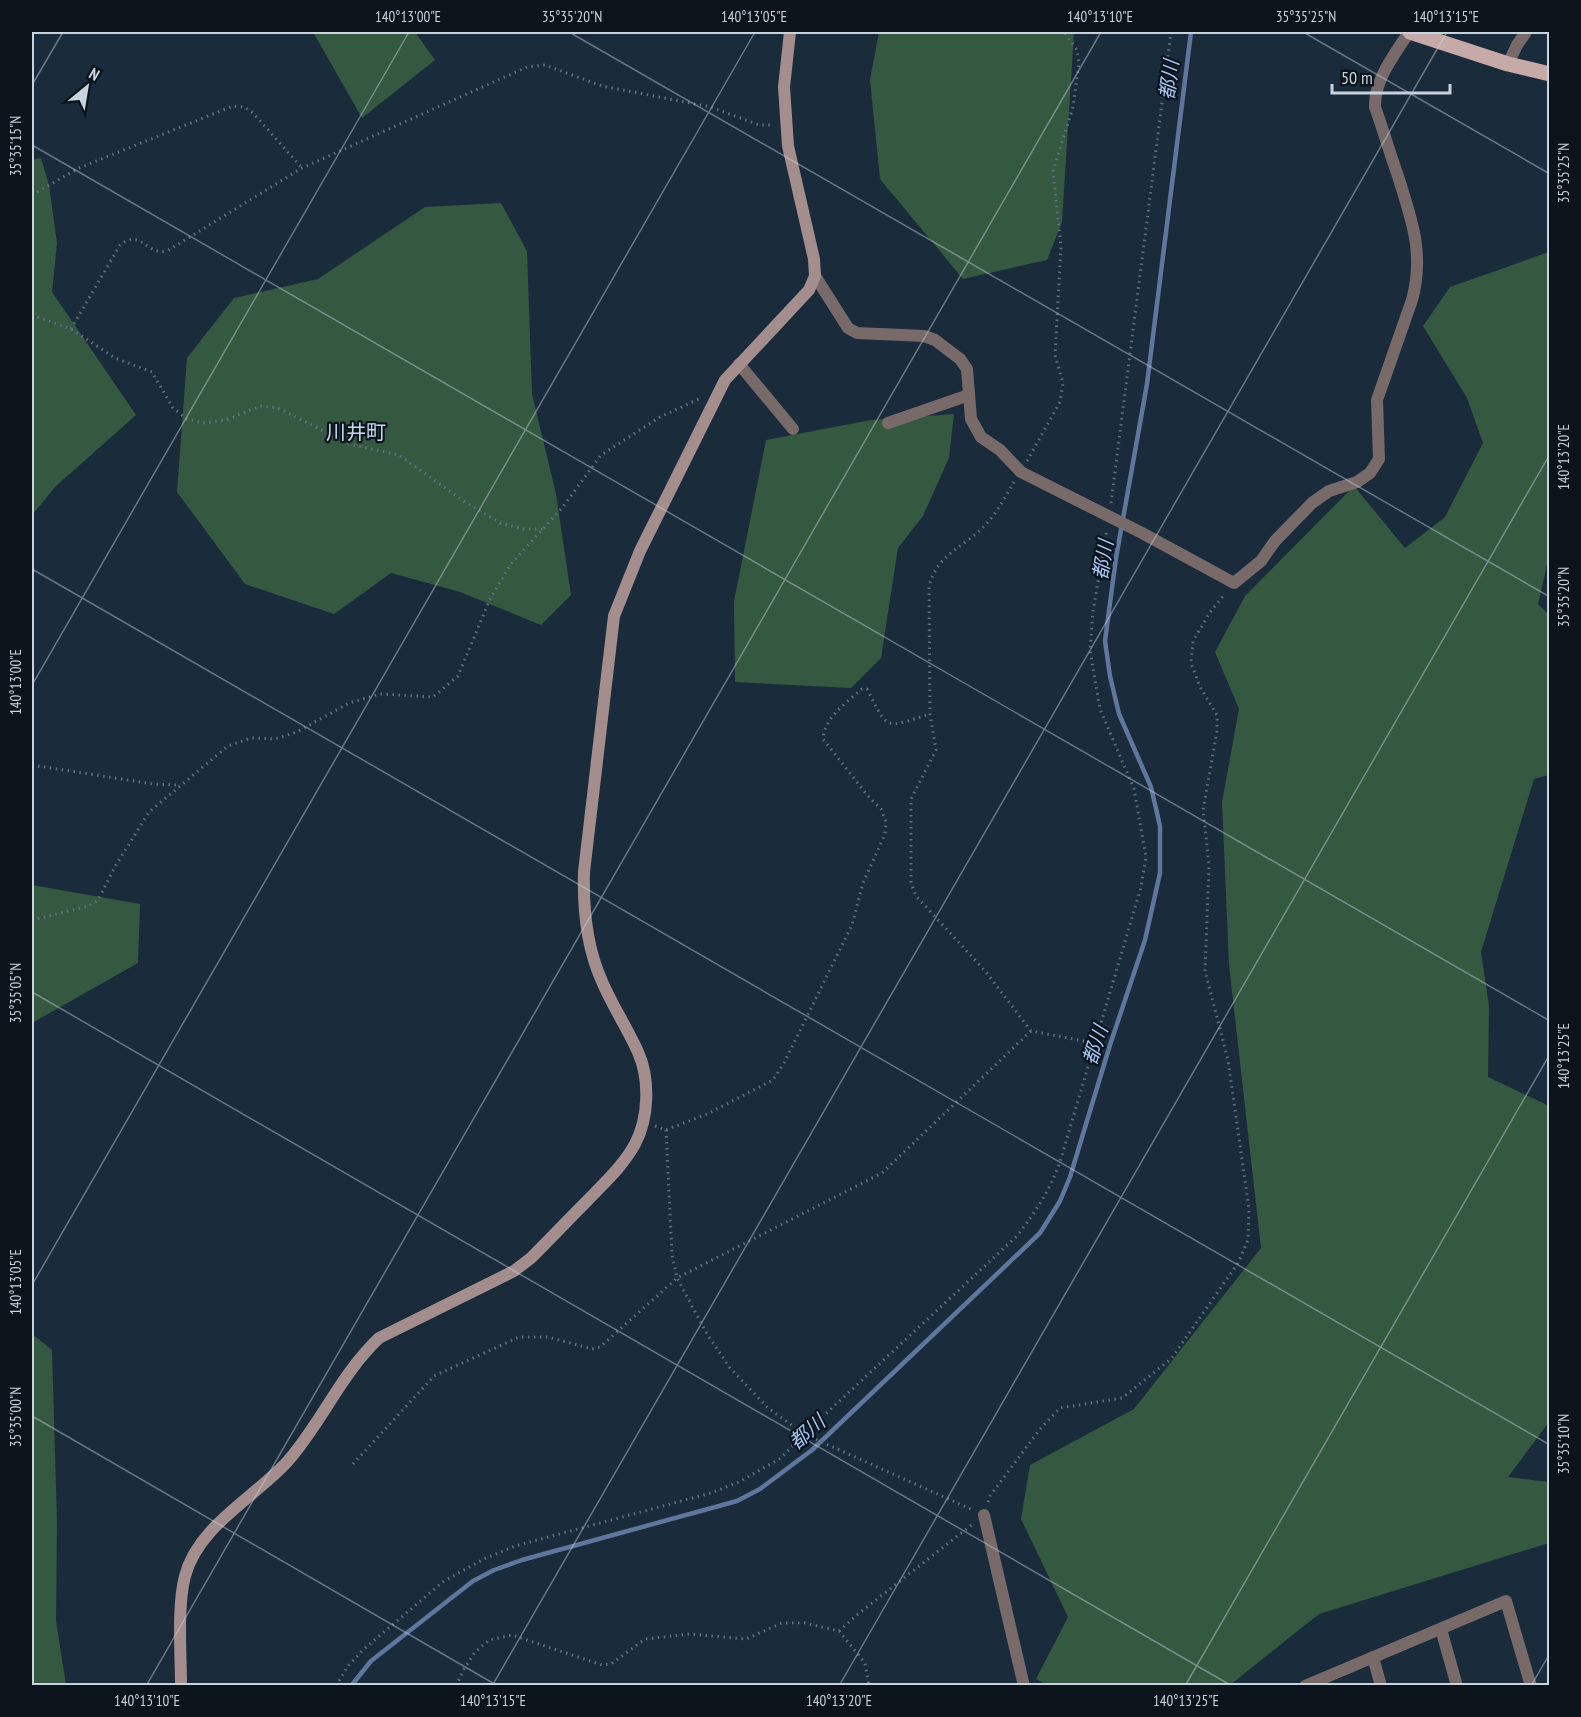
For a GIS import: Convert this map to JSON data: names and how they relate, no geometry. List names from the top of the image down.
{
  "districts": ["川井町"],
  "water": ["都川"],
  "scale_bar": "50 m",
  "north": "top right",
  "coordinates": [
    "140°13'00\"E",
    "35°35'20\"N",
    "140°13'05\"E",
    "140°13'10\"E",
    "35°35'25\"N",
    "140°13'15\"E",
    "35°35'15\"N",
    "140°13'20\"E",
    "35°35'05\"N",
    "140°13'25\"E",
    "35°35'00\"N",
    "35°35'10\"N"
  ]
}
